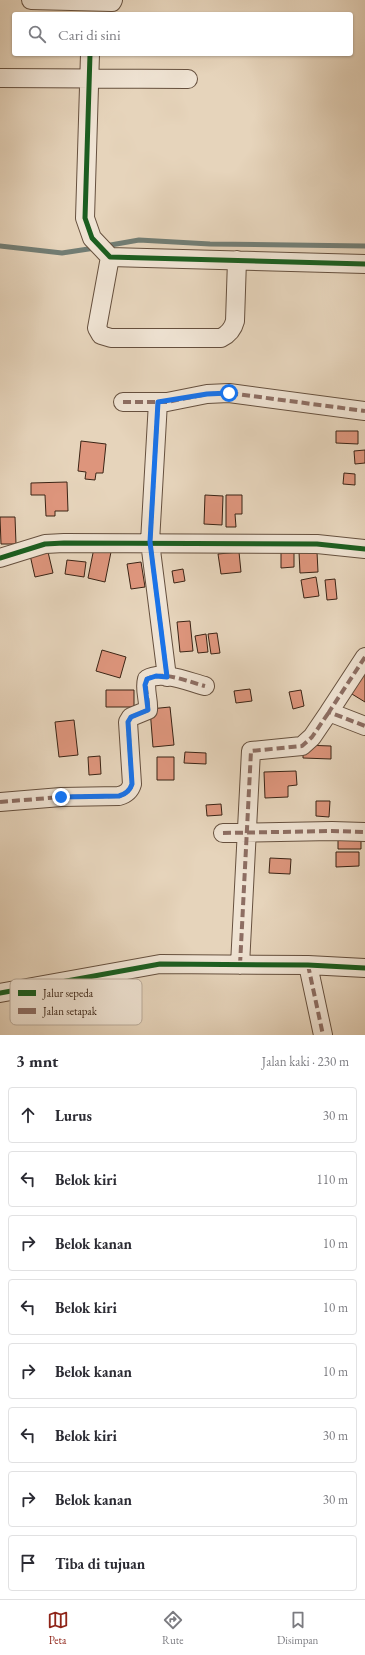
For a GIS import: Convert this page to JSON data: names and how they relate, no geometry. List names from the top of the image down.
{
  "legend": ["Jalur sepeda", "Jalan setapak"],
  "page": {
    "search": "Cari di sini",
    "heading": ["3 mnt", "Jalan kaki · 230 m"],
    "list": [
      ["Lurus", "30 m"],
      ["Belok kiri", "110 m"],
      ["Belok kanan", "10 m"],
      ["Belok kiri", "10 m"],
      ["Belok kanan", "10 m"],
      ["Belok kiri", "30 m"],
      ["Belok kanan", "30 m"],
      "Tiba di tujuan"
    ],
    "nav": ["Peta", "Rute", "Disimpan"]
  }
}
